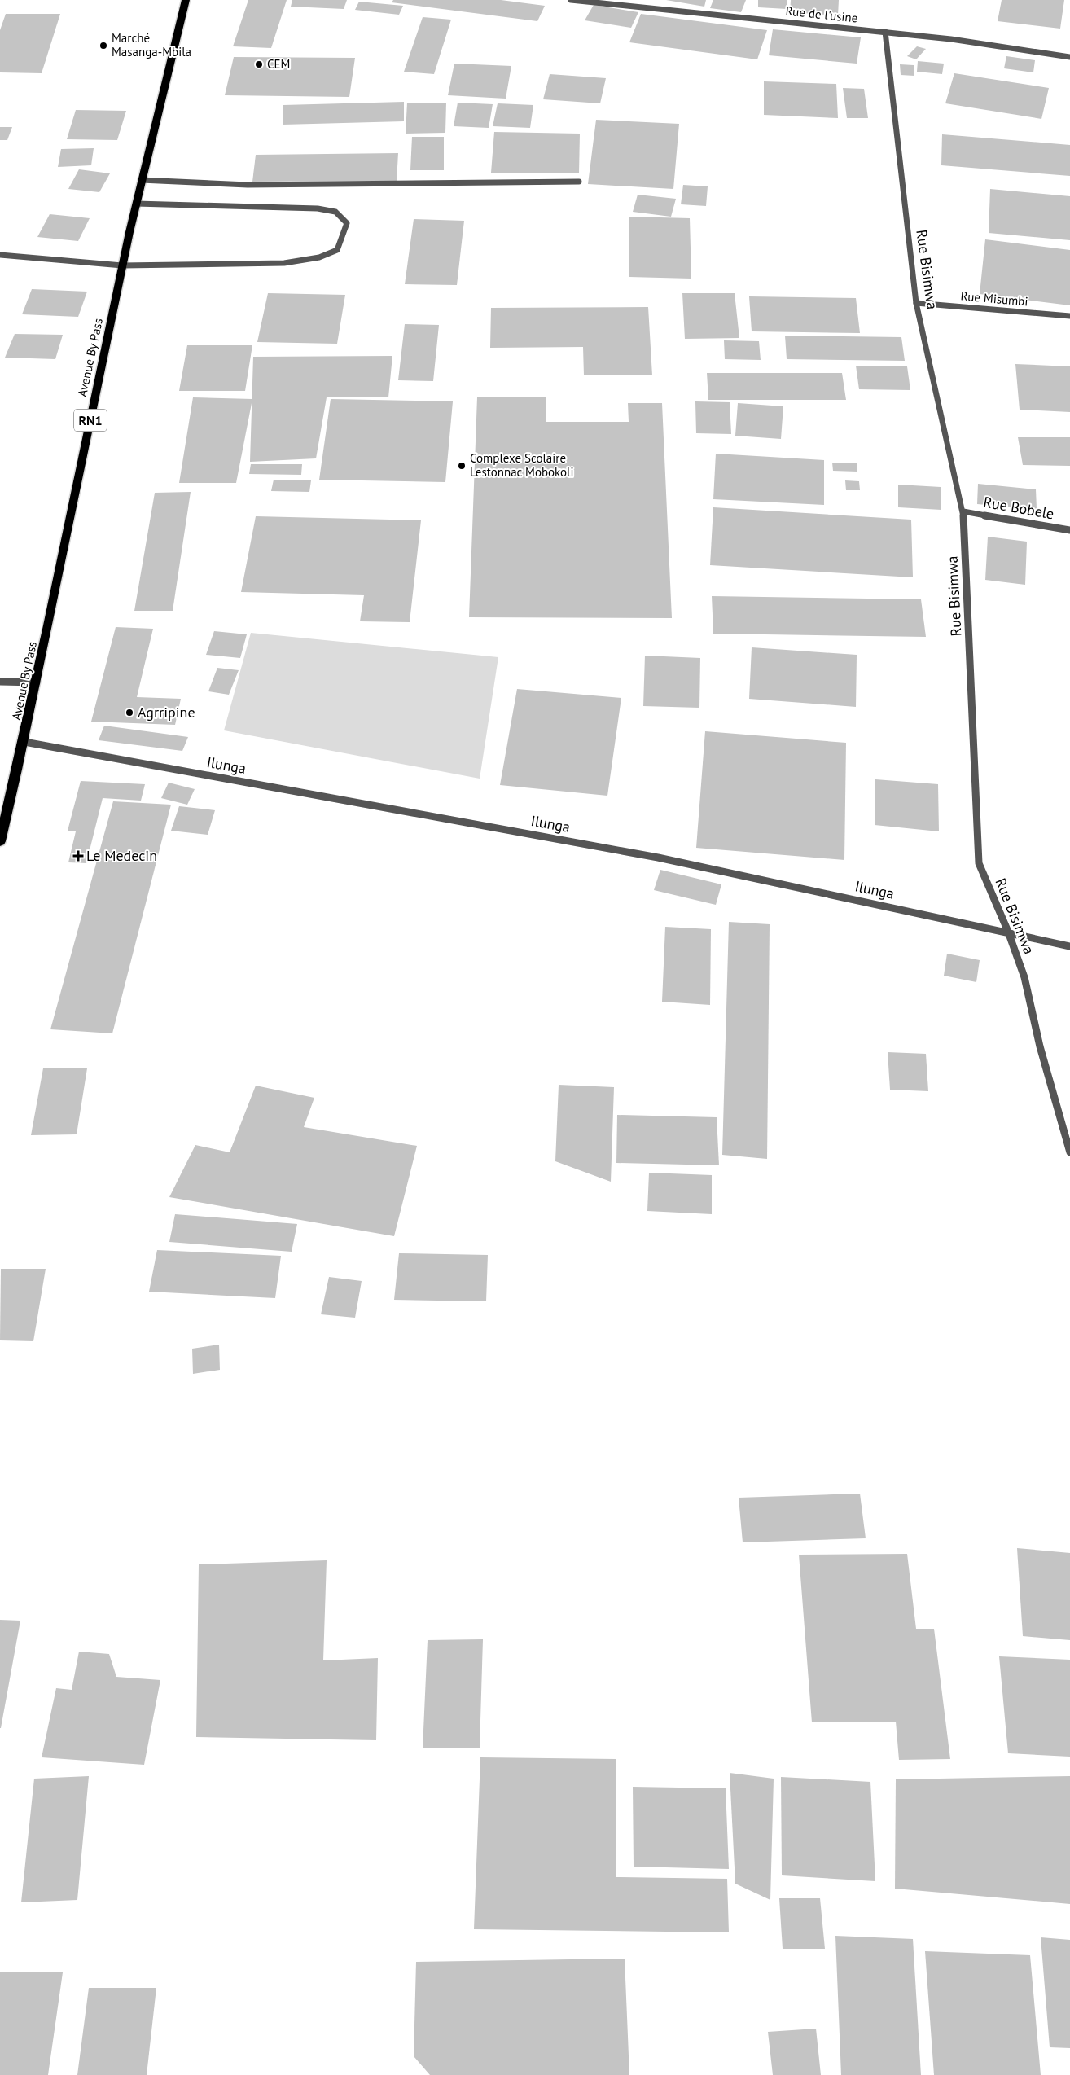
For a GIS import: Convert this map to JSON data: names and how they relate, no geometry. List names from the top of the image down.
{
  "streets": {
    "highway": ["Avenue By Pass", "RN1"],
    "street": [
      "Rue de l'usine",
      "Rue Bisimwa",
      "Rue Misumbi",
      "Rue Bobele",
      "Ilunga"
    ]
  },
  "crossings": [
    ["Rue de l'usine", "Rue Bisimwa"],
    ["Rue Bisimwa", "Rue Misumbi"],
    ["Rue Bisimwa", "Rue Bobele"],
    ["Rue Bisimwa", "Ilunga"],
    ["Avenue By Pass", "Ilunga"]
  ],
  "places": {
    "other": [
      "Marché Masanga-Mbila",
      "CEM",
      "Complexe Scolaire Lestonnac Mobokoli",
      "Agrripine"
    ],
    "health": ["Le Medecin"]
  }
}
